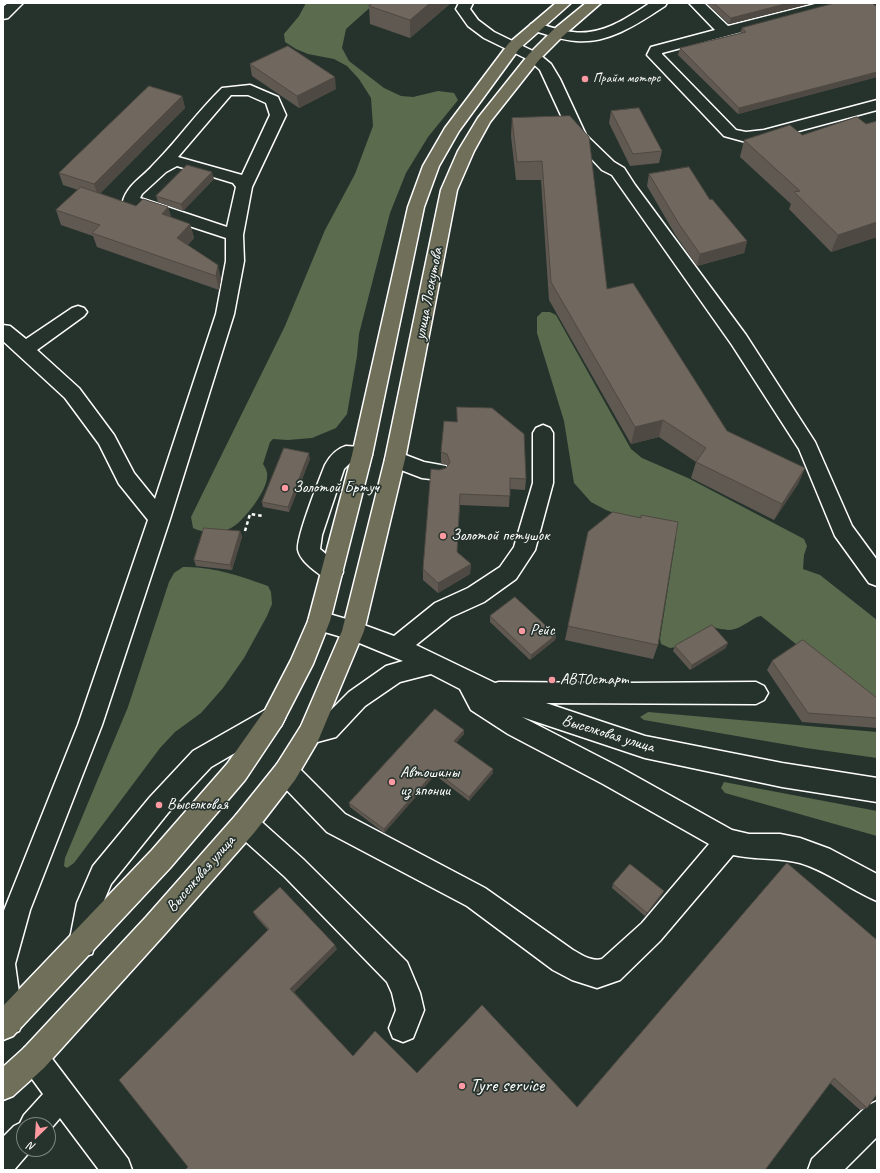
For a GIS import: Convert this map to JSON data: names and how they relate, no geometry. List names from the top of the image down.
{
  "streets": {
    "main road": ["улица Лоскутова", "Выселковая улица"]
  },
  "crossings": [
    ["улица Лоскутова", "Выселковая улица"]
  ],
  "places": [
    "Прайм моторс",
    "Золотой Бртуч",
    "Золотой петушок",
    "Рейс",
    "АВТОстарт",
    "Автошины из японии",
    "Выселковая",
    "Tyre service"
  ],
  "north": "bottom left"
}
